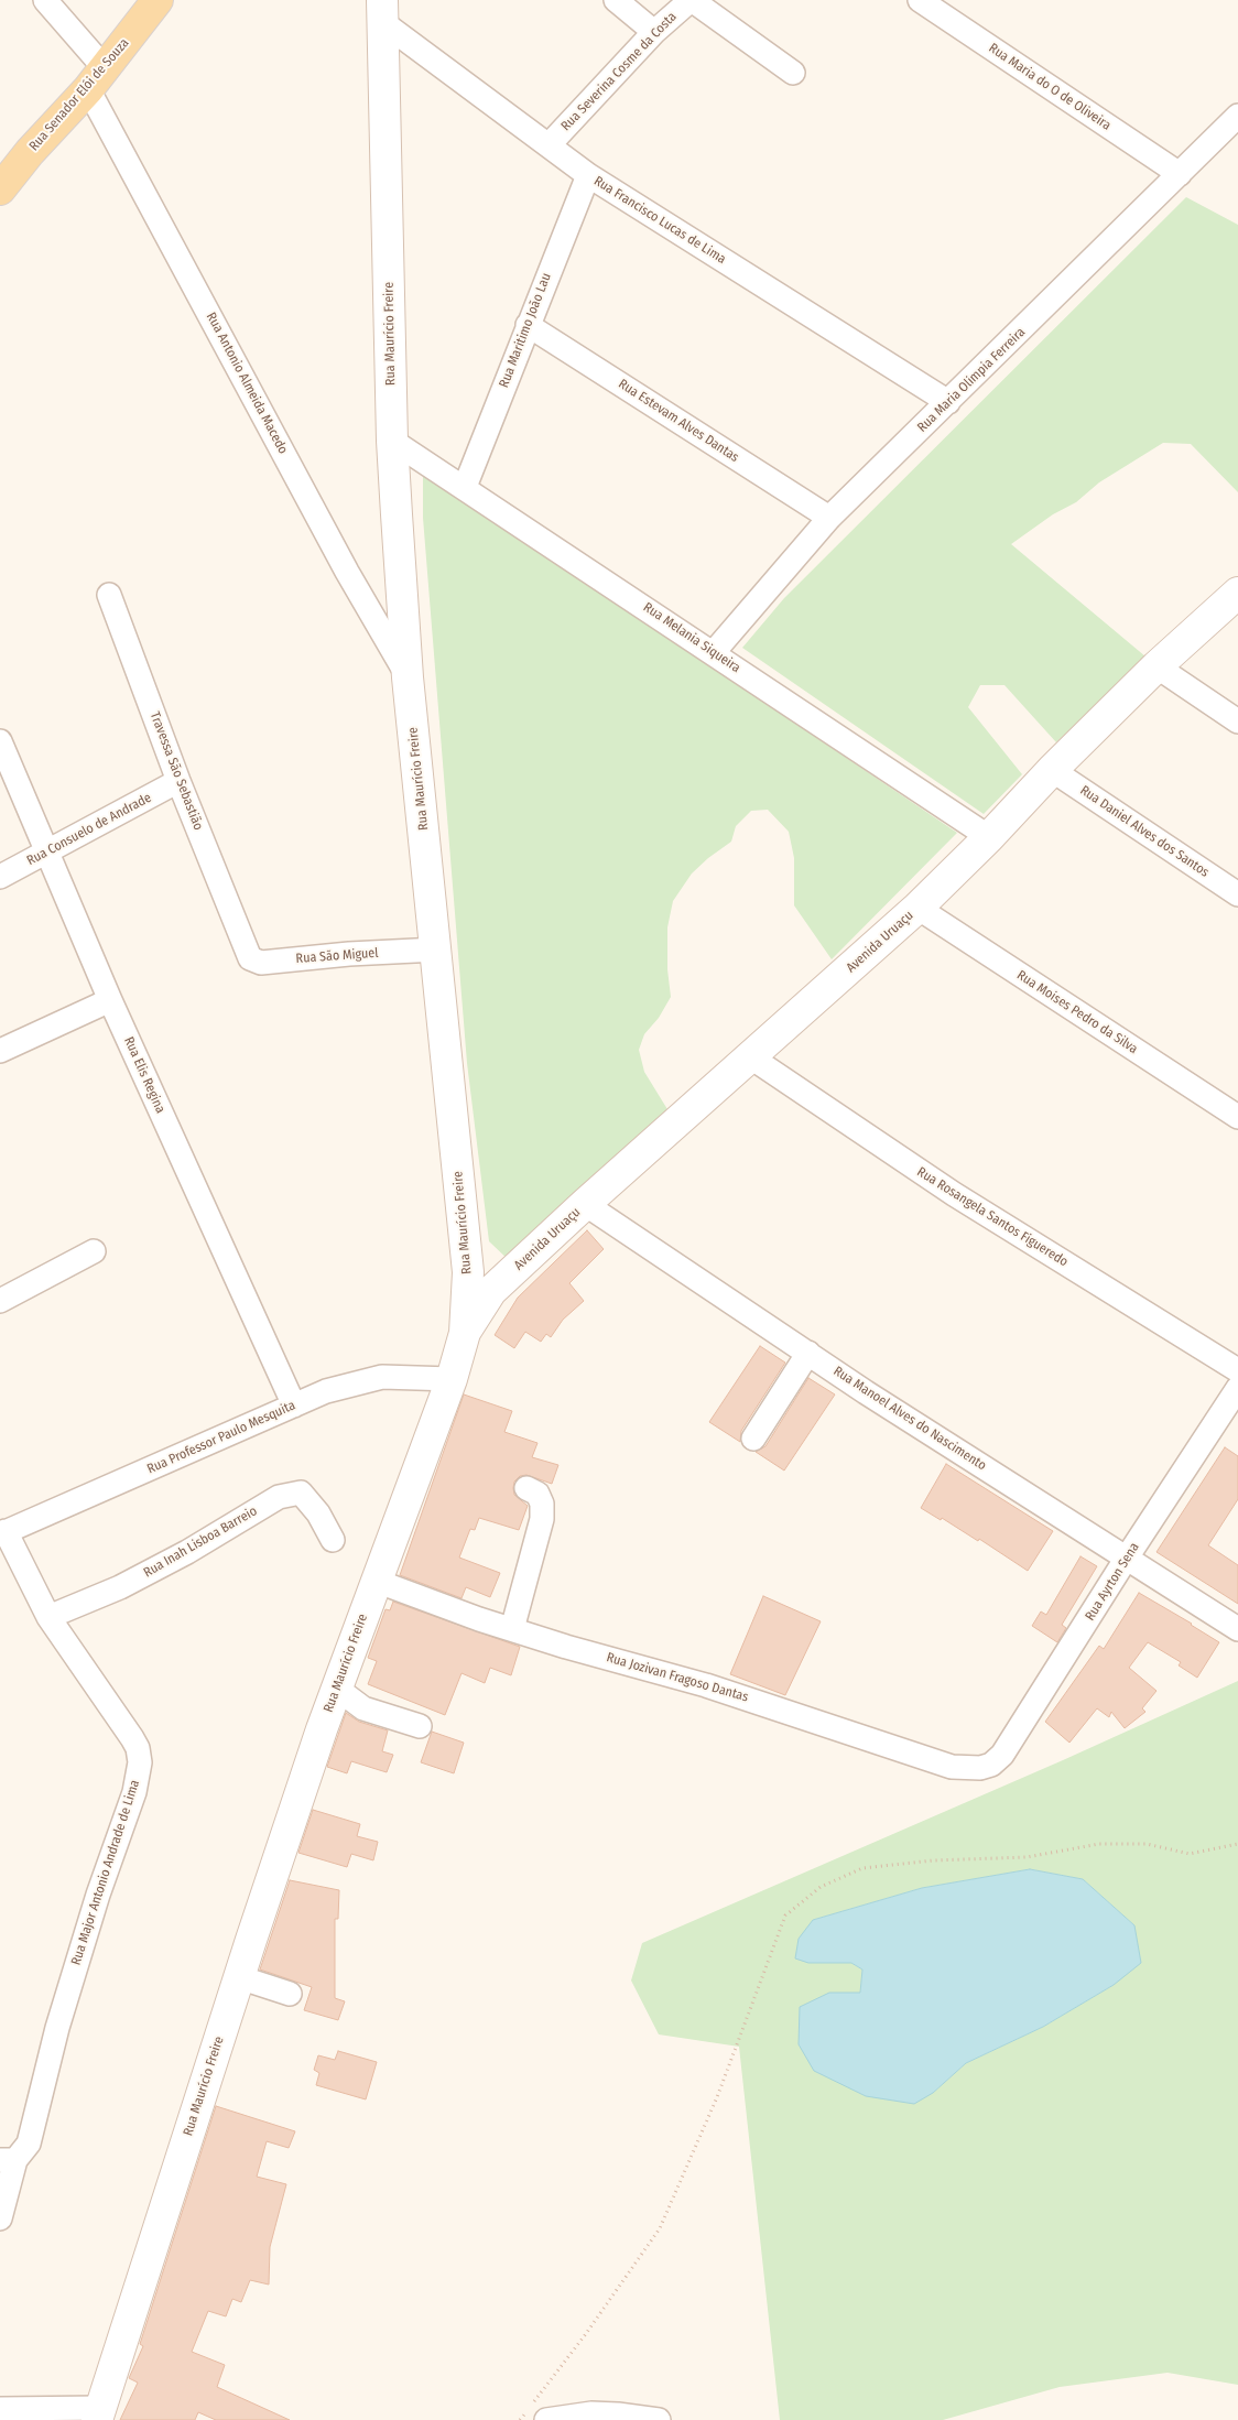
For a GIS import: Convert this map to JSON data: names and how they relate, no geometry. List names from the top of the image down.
{
  "streets": {
    "main road": ["Rua Senador Elói de Souza"],
    "street": [
      "Rua Severina Cosme da Costa",
      "Rua Maria do O de Oliveira",
      "Rua Francisco Lucas de Lima",
      "Rua Maritimo João Lau",
      "Rua Maurício Freire",
      "Rua Maria Olimpia Ferreira",
      "Rua Antonio Almeida Macedo",
      "Rua Estevam Alves Dantas",
      "Rua Melania Siqueira",
      "Travessa São Sebastião",
      "Rua Consuelo de Andrade",
      "Rua Daniel Alves dos Santos",
      "Avenida Uruaçu",
      "Rua São Miguel",
      "Rua Moises Pedro da Silva",
      "Rua Elis Regina",
      "Rua Rosangela Santos Figueredo",
      "Rua Manoel Alves do Nascimento",
      "Rua Professor Paulo Mesquita",
      "Rua Inah Lisboa Barreio",
      "Rua Ayrton Sena",
      "Rua Jozivan Fragoso Dantas",
      "Rua Major Antonio Andrade de Lima"
    ]
  },
  "crossings": [
    ["Rua Severina Cosme da Costa", "Rua Francisco Lucas de Lima"],
    ["Rua Maria do O de Oliveira", "Rua Maria Olimpia Ferreira"],
    ["Rua Senador Elói de Souza", "Rua Antonio Almeida Macedo"],
    ["Rua Francisco Lucas de Lima", "Rua Maritimo João Lau"],
    ["Rua Francisco Lucas de Lima", "Rua Maurício Freire"],
    ["Rua Francisco Lucas de Lima", "Rua Maria Olimpia Ferreira"],
    ["Rua Maritimo João Lau", "Rua Estevam Alves Dantas"],
    ["Rua Maritimo João Lau", "Rua Melania Siqueira"],
    ["Rua Maurício Freire", "Rua Antonio Almeida Macedo"],
    ["Rua Maurício Freire", "Rua Melania Siqueira"],
    ["Rua Maurício Freire", "Avenida Uruaçu"],
    ["Rua Maurício Freire", "Rua São Miguel"],
    ["Rua Maurício Freire", "Rua Professor Paulo Mesquita"],
    ["Rua Maurício Freire", "Rua Jozivan Fragoso Dantas"],
    ["Rua Maria Olimpia Ferreira", "Rua Estevam Alves Dantas"],
    ["Rua Maria Olimpia Ferreira", "Rua Melania Siqueira"],
    ["Rua Melania Siqueira", "Avenida Uruaçu"],
    ["Travessa São Sebastião", "Rua Consuelo de Andrade"],
    ["Travessa São Sebastião", "Rua São Miguel"],
    ["Rua Consuelo de Andrade", "Rua Elis Regina"],
    ["Rua Daniel Alves dos Santos", "Avenida Uruaçu"],
    ["Avenida Uruaçu", "Rua Moises Pedro da Silva"],
    ["Avenida Uruaçu", "Rua Rosangela Santos Figueredo"],
    ["Avenida Uruaçu", "Rua Manoel Alves do Nascimento"],
    ["Rua Elis Regina", "Rua Professor Paulo Mesquita"],
    ["Rua Manoel Alves do Nascimento", "Rua Ayrton Sena"],
    ["Rua Professor Paulo Mesquita", "Rua Major Antonio Andrade de Lima"],
    ["Rua Inah Lisboa Barreio", "Rua Major Antonio Andrade de Lima"],
    ["Rua Ayrton Sena", "Rua Jozivan Fragoso Dantas"]
  ]
}
